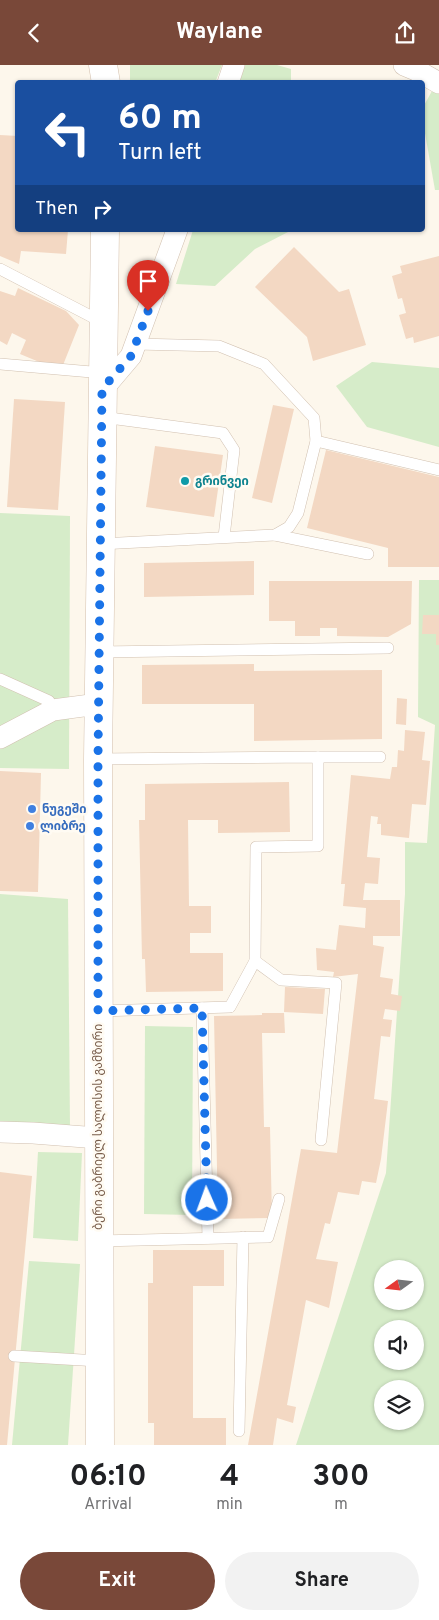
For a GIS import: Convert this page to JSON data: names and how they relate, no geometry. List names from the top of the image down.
{
  "streets": {
    "main road": ["ბერი გაბრიელ სალოსის გამზირი"]
  },
  "places": ["გრინვეი", "ნუგეში", "ლიბრე"],
  "north": "left",
  "page": {
    "header": "Waylane",
    "turn": ["60 m", "Turn left"],
    "then": "Then",
    "eta": [
      "06:10",
      "Arrival",
      "4",
      "min",
      "300",
      "m"
    ],
    "buttons": ["Exit", "Share"]
  }
}
